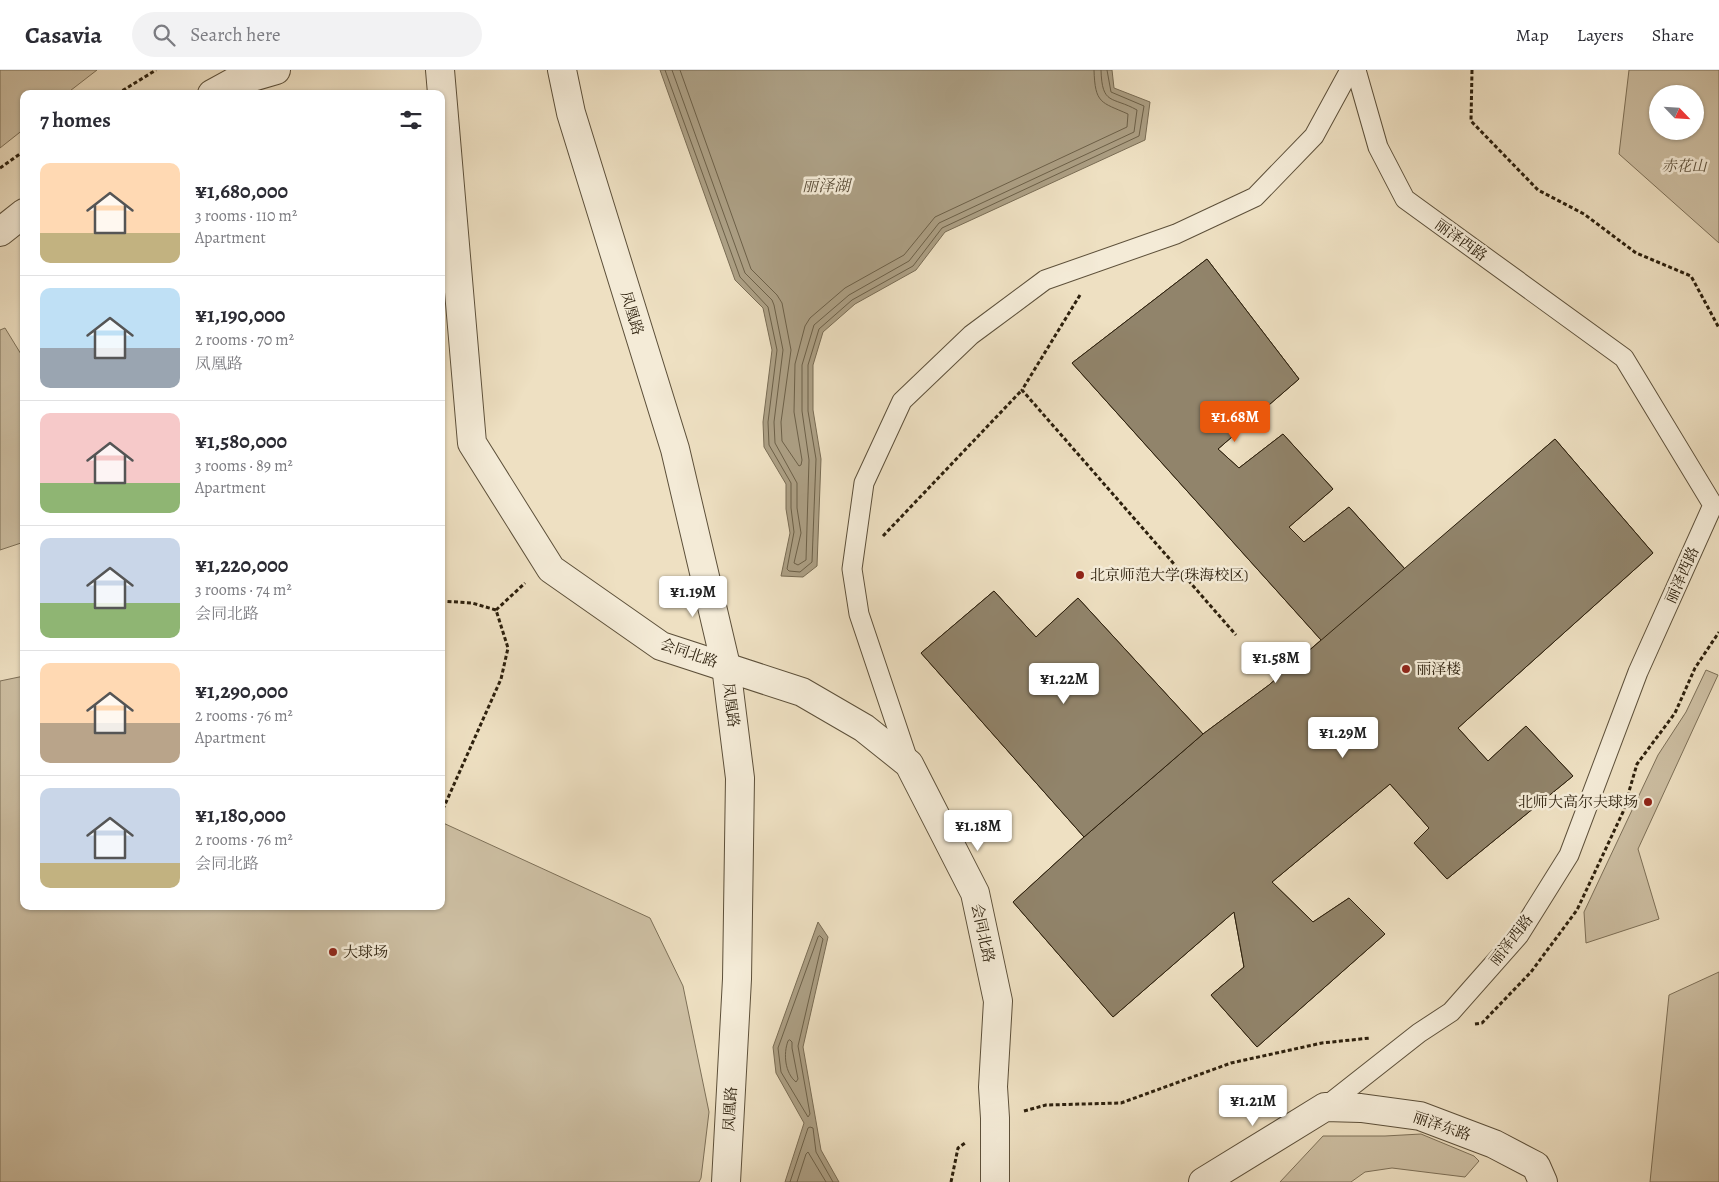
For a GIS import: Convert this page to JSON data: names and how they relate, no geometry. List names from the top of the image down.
{
  "streets": {
    "street": ["凤凰路", "会同北路", "丽泽东路"],
    "lane": ["丽泽西路"]
  },
  "crossings": [
    ["丽泽西路", "丽泽东路"],
    ["凤凰路", "会同北路"]
  ],
  "water": ["丽泽湖"],
  "parks": ["赤花山"],
  "places": [
    "北京师范大学(珠海校区)",
    "丽泽楼",
    "北师大高尔夫球场",
    "大球场"
  ],
  "north": "bottom right",
  "page": {
    "header": "Casavia",
    "search": "Search here",
    "nav": ["Map", "Layers", "Share"],
    "heading": "7 homes",
    "list": [
      {
        "name": "¥1,680,000",
        "note": "3 rooms · 110 m² · Apartment"
      },
      {
        "name": "¥1,190,000",
        "note": "2 rooms · 70 m² · 凤凰路"
      },
      {
        "name": "¥1,580,000",
        "note": "3 rooms · 89 m² · Apartment"
      },
      {
        "name": "¥1,220,000",
        "note": "3 rooms · 74 m² · 会同北路"
      },
      {
        "name": "¥1,290,000",
        "note": "2 rooms · 76 m² · Apartment"
      },
      {
        "name": "¥1,180,000",
        "note": "2 rooms · 76 m² · 会同北路"
      }
    ],
    "price": [
      "¥1.68M",
      "¥1.19M",
      "¥1.58M",
      "¥1.22M",
      "¥1.29M",
      "¥1.18M",
      "¥1.21M"
    ]
  }
}
